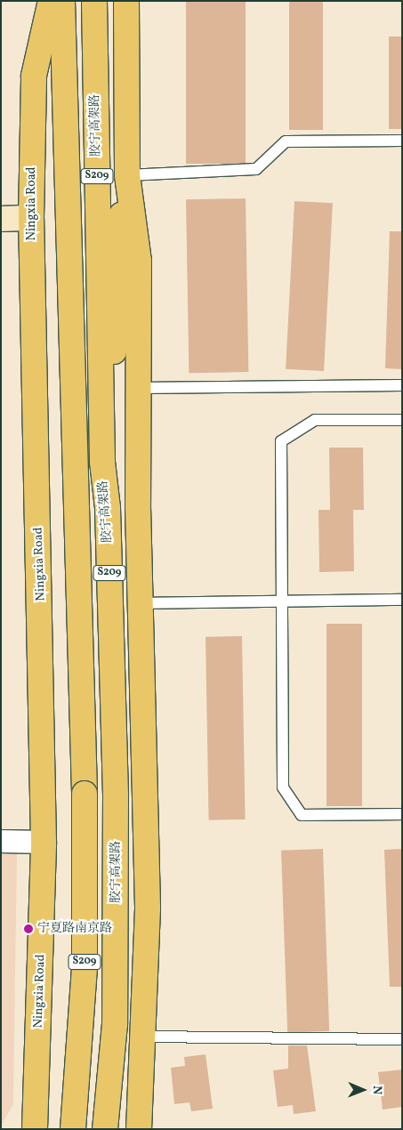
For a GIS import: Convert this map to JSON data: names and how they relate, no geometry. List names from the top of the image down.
{
  "streets": {
    "main road": ["胶宁高架路", "S209", "Ningxia Road"]
  },
  "places": ["宁夏路南京路"],
  "north": "right"
}
